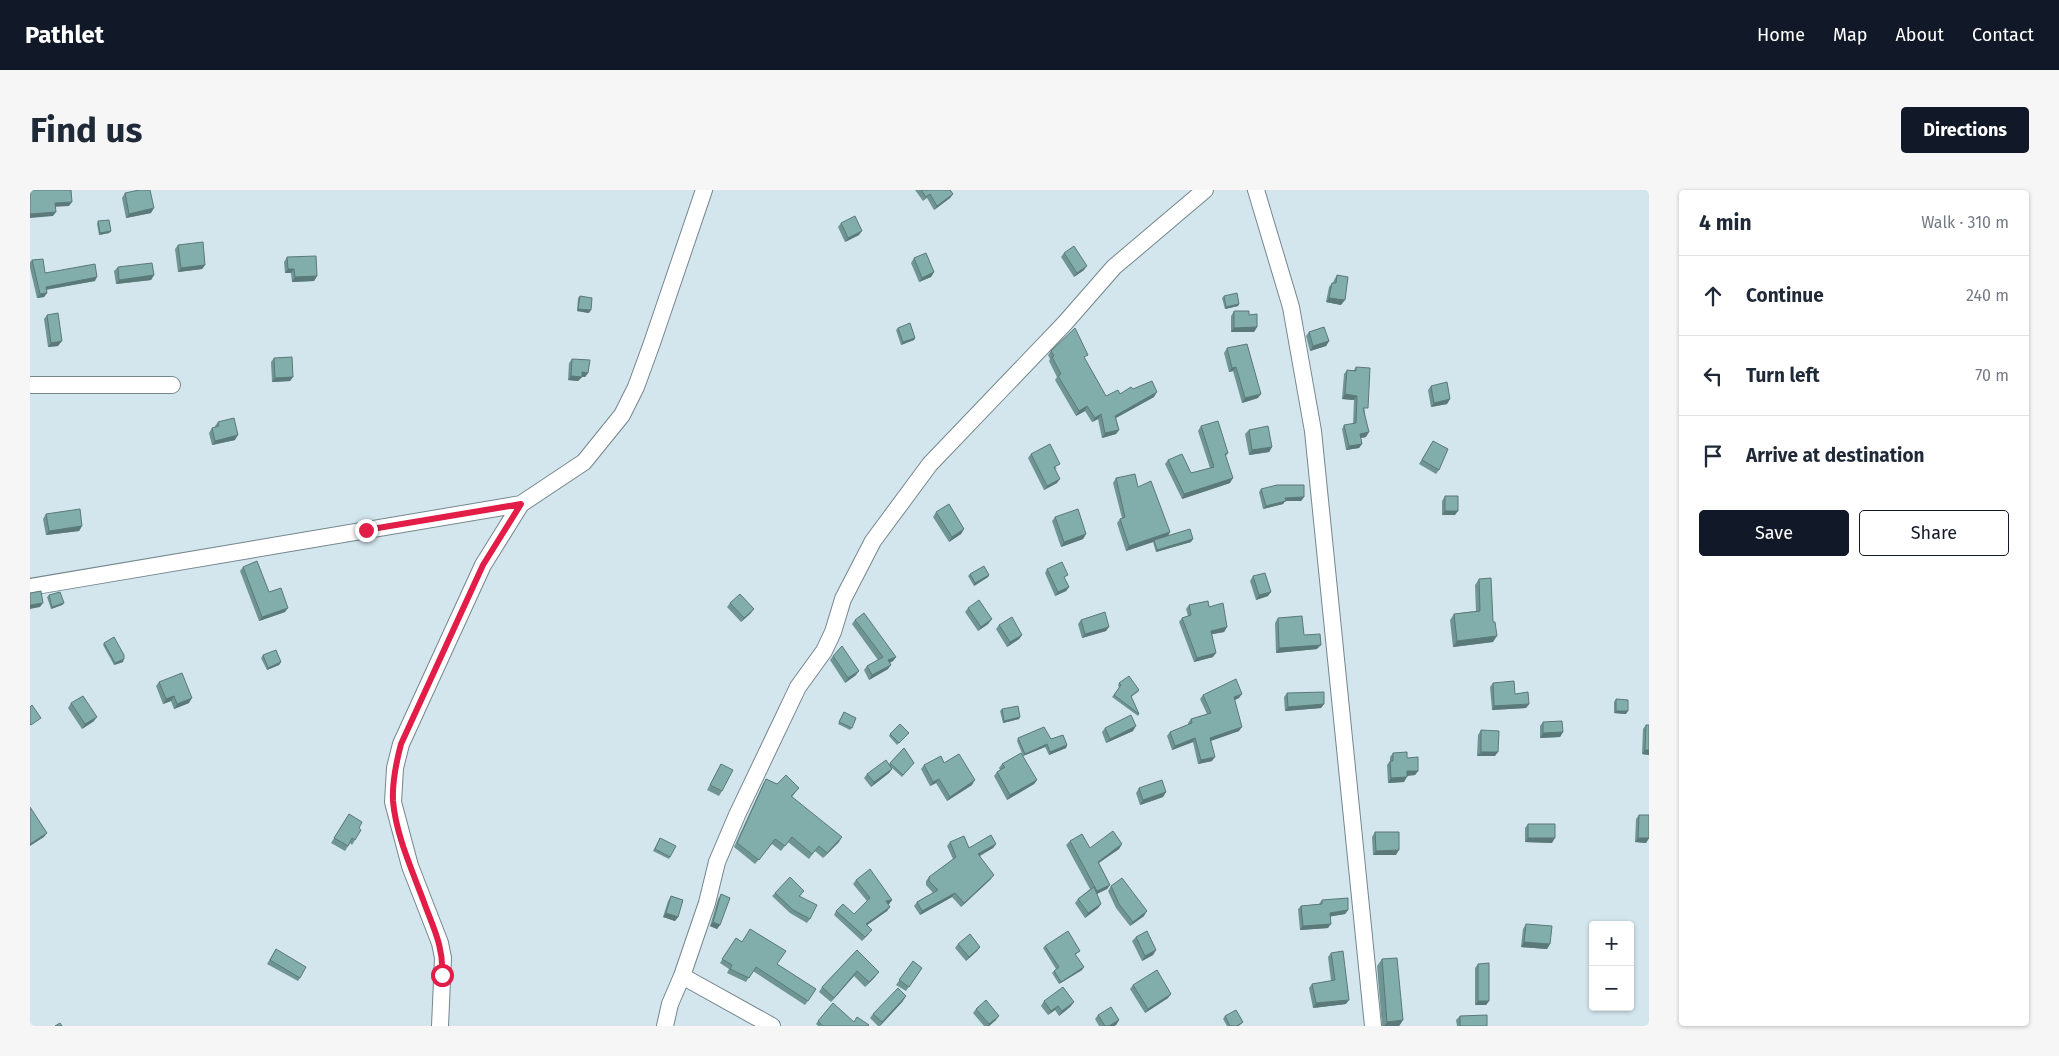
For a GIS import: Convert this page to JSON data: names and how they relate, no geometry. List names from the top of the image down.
{
  "page": {
    "header": "Pathlet",
    "nav": [
      "Home",
      "Map",
      "About",
      "Contact"
    ],
    "buttons": [
      "Directions",
      ["Save", "Share"]
    ],
    "title": "Find us",
    "heading": ["4 min", "Walk · 310 m"],
    "list": [
      ["Continue", "240 m"],
      ["Turn left", "70 m"],
      "Arrive at destination"
    ],
    "map_buttons": ["+", "−"]
  }
}
